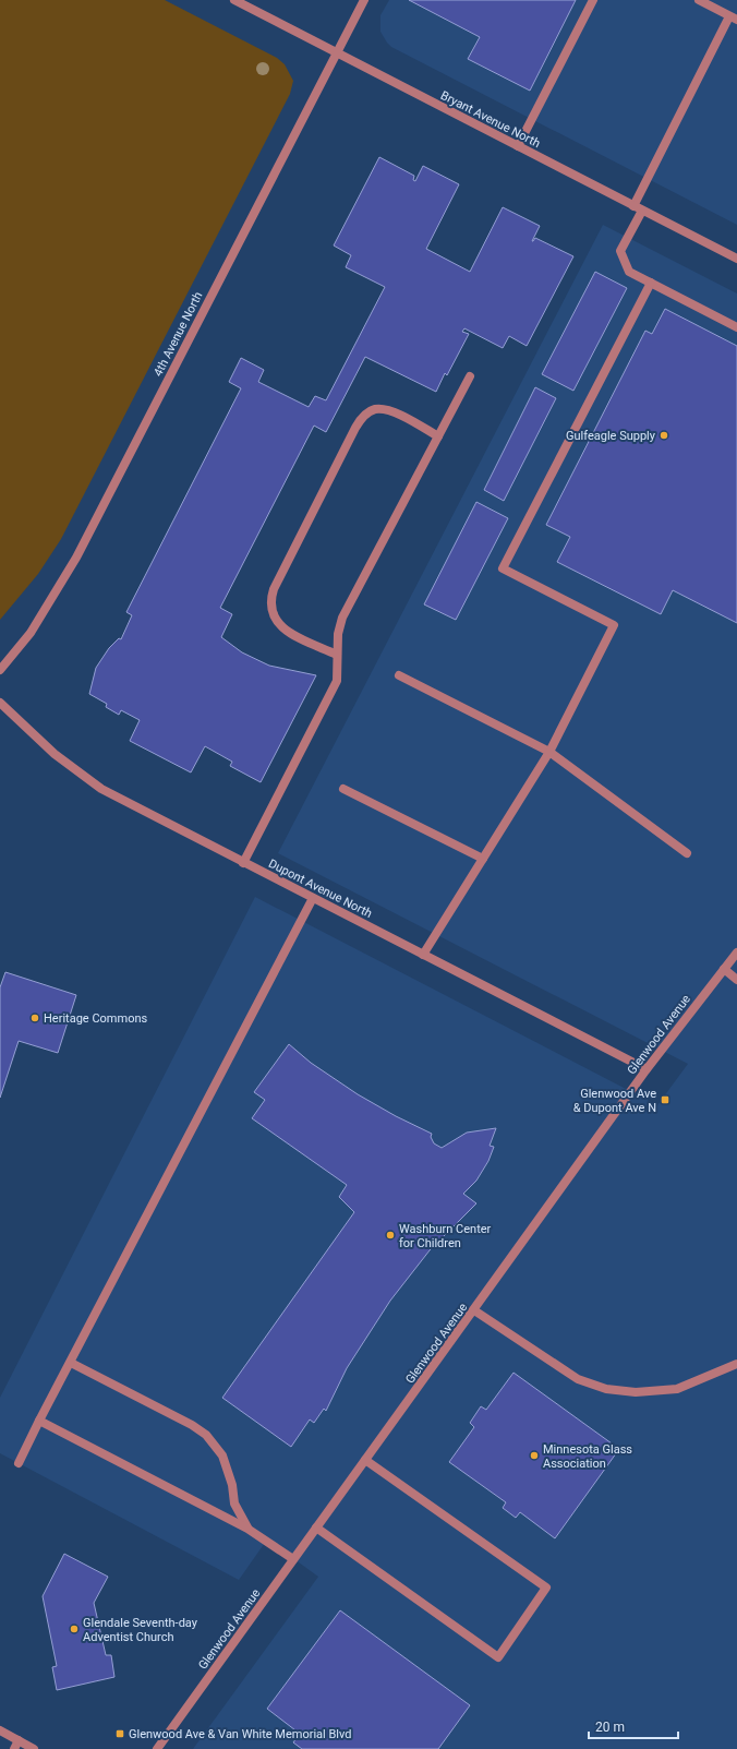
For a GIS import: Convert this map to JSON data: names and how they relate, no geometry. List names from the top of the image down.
{
  "streets": {
    "street": [
      "Bryant Avenue North",
      "4th Avenue North",
      "Dupont Avenue North",
      "Glenwood Avenue"
    ]
  },
  "crossings": [
    ["Bryant Avenue North", "4th Avenue North"],
    ["Dupont Avenue North", "Glenwood Avenue"]
  ],
  "places": {
    "other": [
      "Gulfeagle Supply",
      "Heritage Commons",
      "Washburn Center for Children",
      "Minnesota Glass Association",
      "Glendale Seventh-day Adventist Church"
    ],
    "transit": ["Glenwood Ave & Dupont Ave N", "Glenwood Ave & Van White Memorial Blvd"]
  },
  "scale_bar": "20 m"
}
